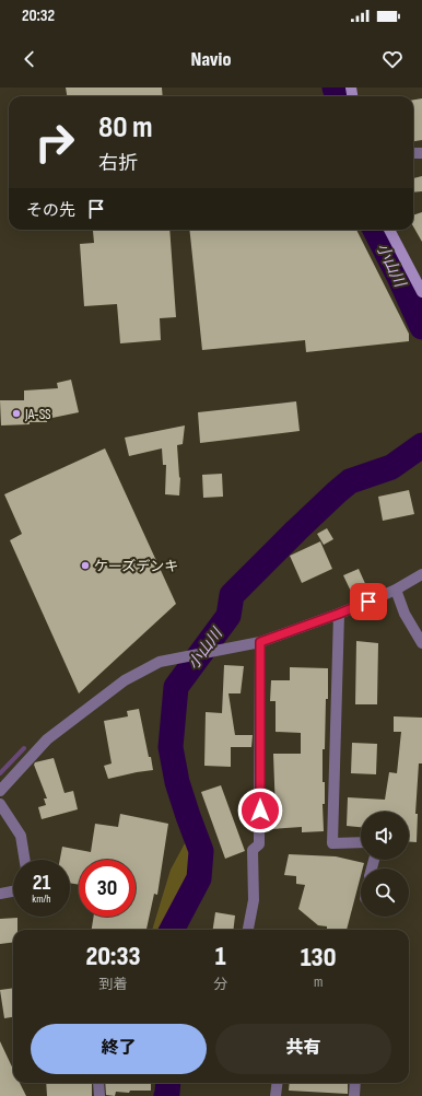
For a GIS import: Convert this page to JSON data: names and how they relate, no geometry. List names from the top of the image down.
{
  "water": ["小山川"],
  "places": ["JA-SS", "ケーズデンキ"],
  "page": {
    "status": "20:32",
    "header": "Navio",
    "turn": ["80 m", "右折"],
    "then": "その先",
    "speed": "21 km/h",
    "limit": "30",
    "eta": [
      "20:33",
      "到着",
      "1",
      "分",
      "130",
      "m"
    ],
    "buttons": ["終了", "共有"]
  }
}
